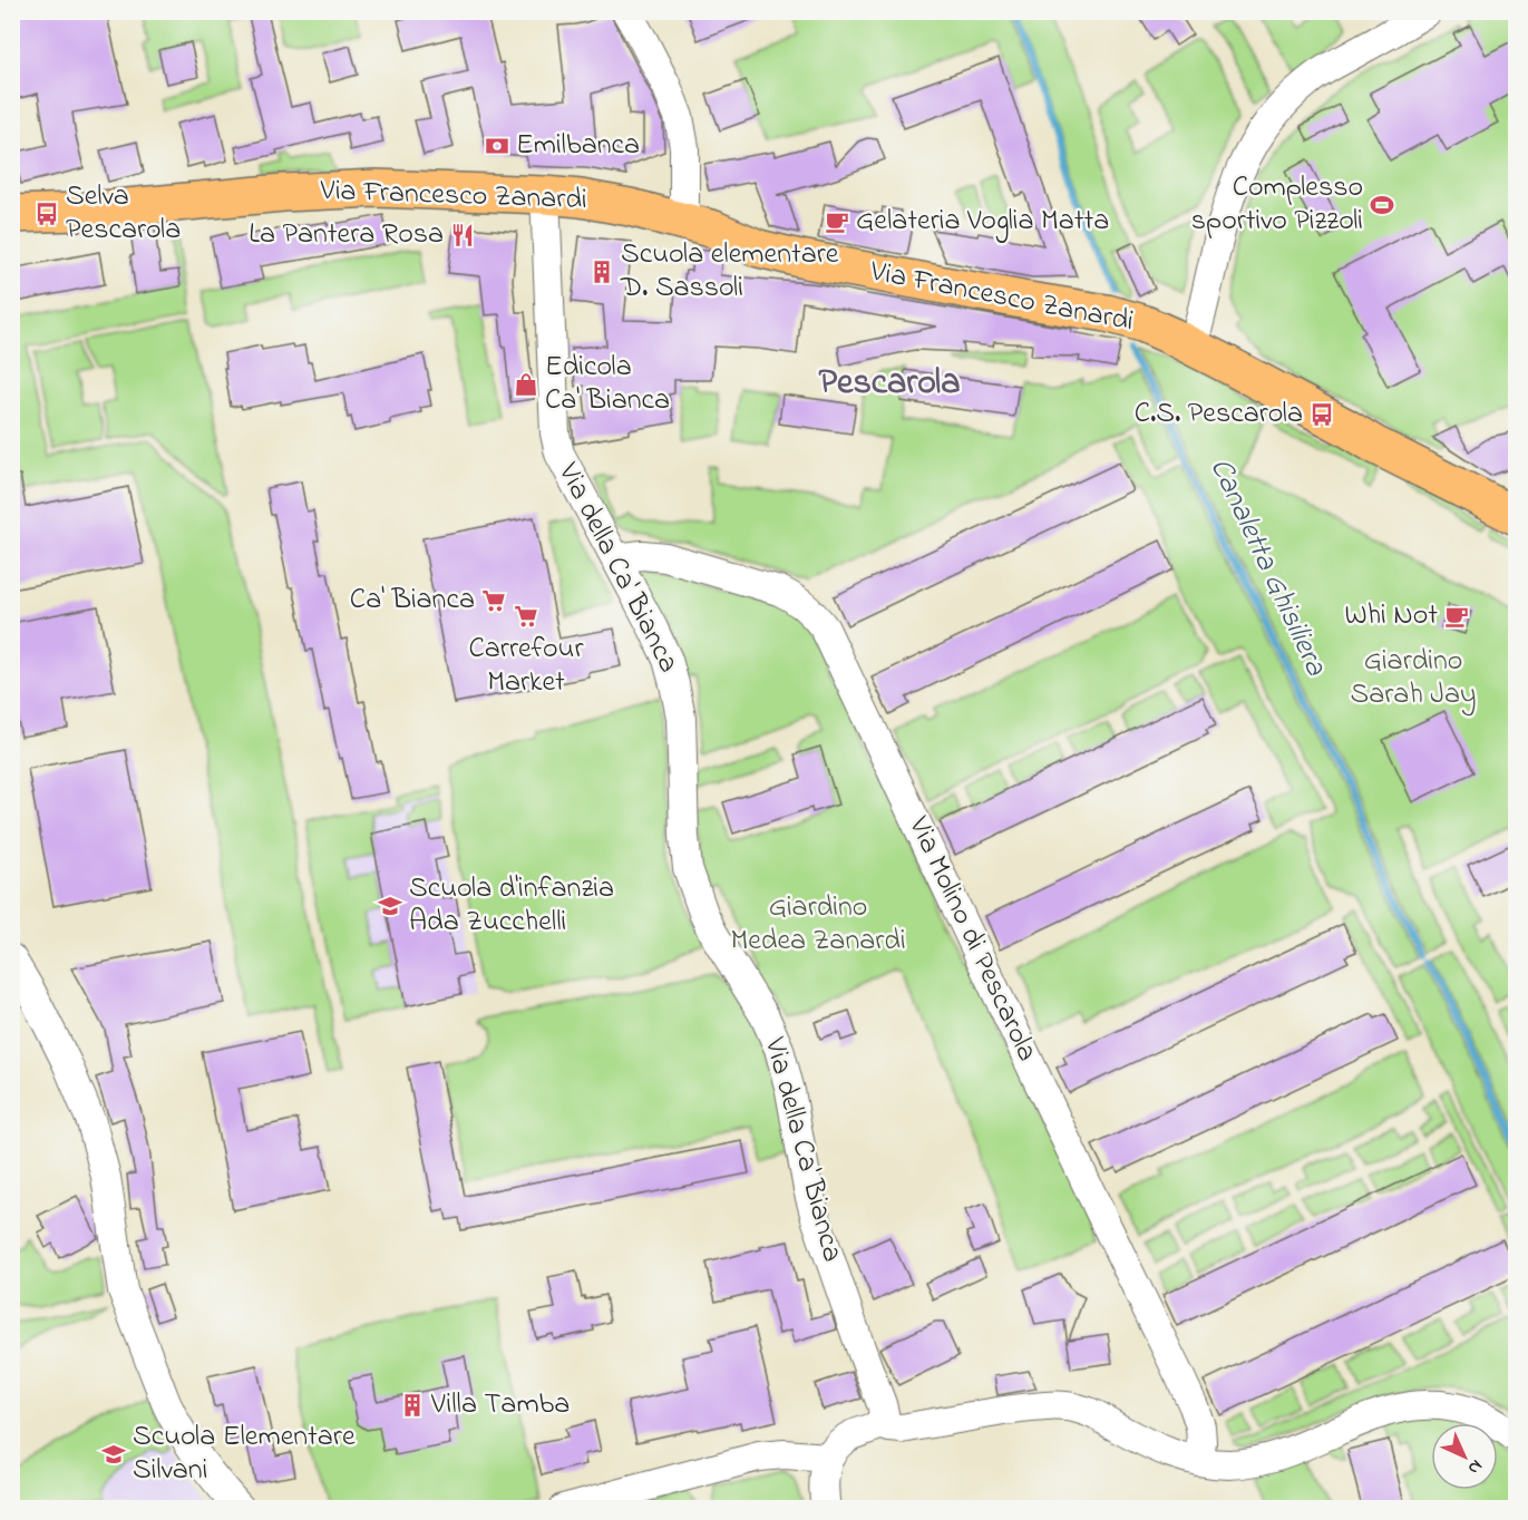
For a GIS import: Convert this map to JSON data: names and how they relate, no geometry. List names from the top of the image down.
{
  "streets": {
    "main road": ["Via Francesco Zanardi"],
    "street": ["Via della Ca' Bianca", "Via Molino di Pescarola"]
  },
  "crossings": [
    ["Via Francesco Zanardi", "Via della Ca' Bianca"],
    ["Via della Ca' Bianca", "Via Molino di Pescarola"]
  ],
  "districts": ["Pescarola"],
  "water": ["Canaletta Ghisiliera"],
  "parks": ["Giardino Sarah Jay", "Giardino Medea Zanardi"],
  "places": {
    "bank": ["Emilbanca"],
    "sports": ["Complesso sportivo Pizzoli"],
    "bus stop": ["Selva Pescarola", "C.S. Pescarola"],
    "cafe": ["Gelateria Voglia Matta", "Whi Not"],
    "restaurant": ["La Pantera Rosa"],
    "building": ["Scuola elementare D. Sassoli", "Villa Tamba"],
    "shop": ["Edicola Ca' Bianca"],
    "supermarket": ["Ca' Bianca", "Carrefour Market"],
    "school or university": ["Scuola d'infanzia Ada Zucchelli", "Scuola Elementare Silvani"]
  },
  "north": "bottom right"
}
